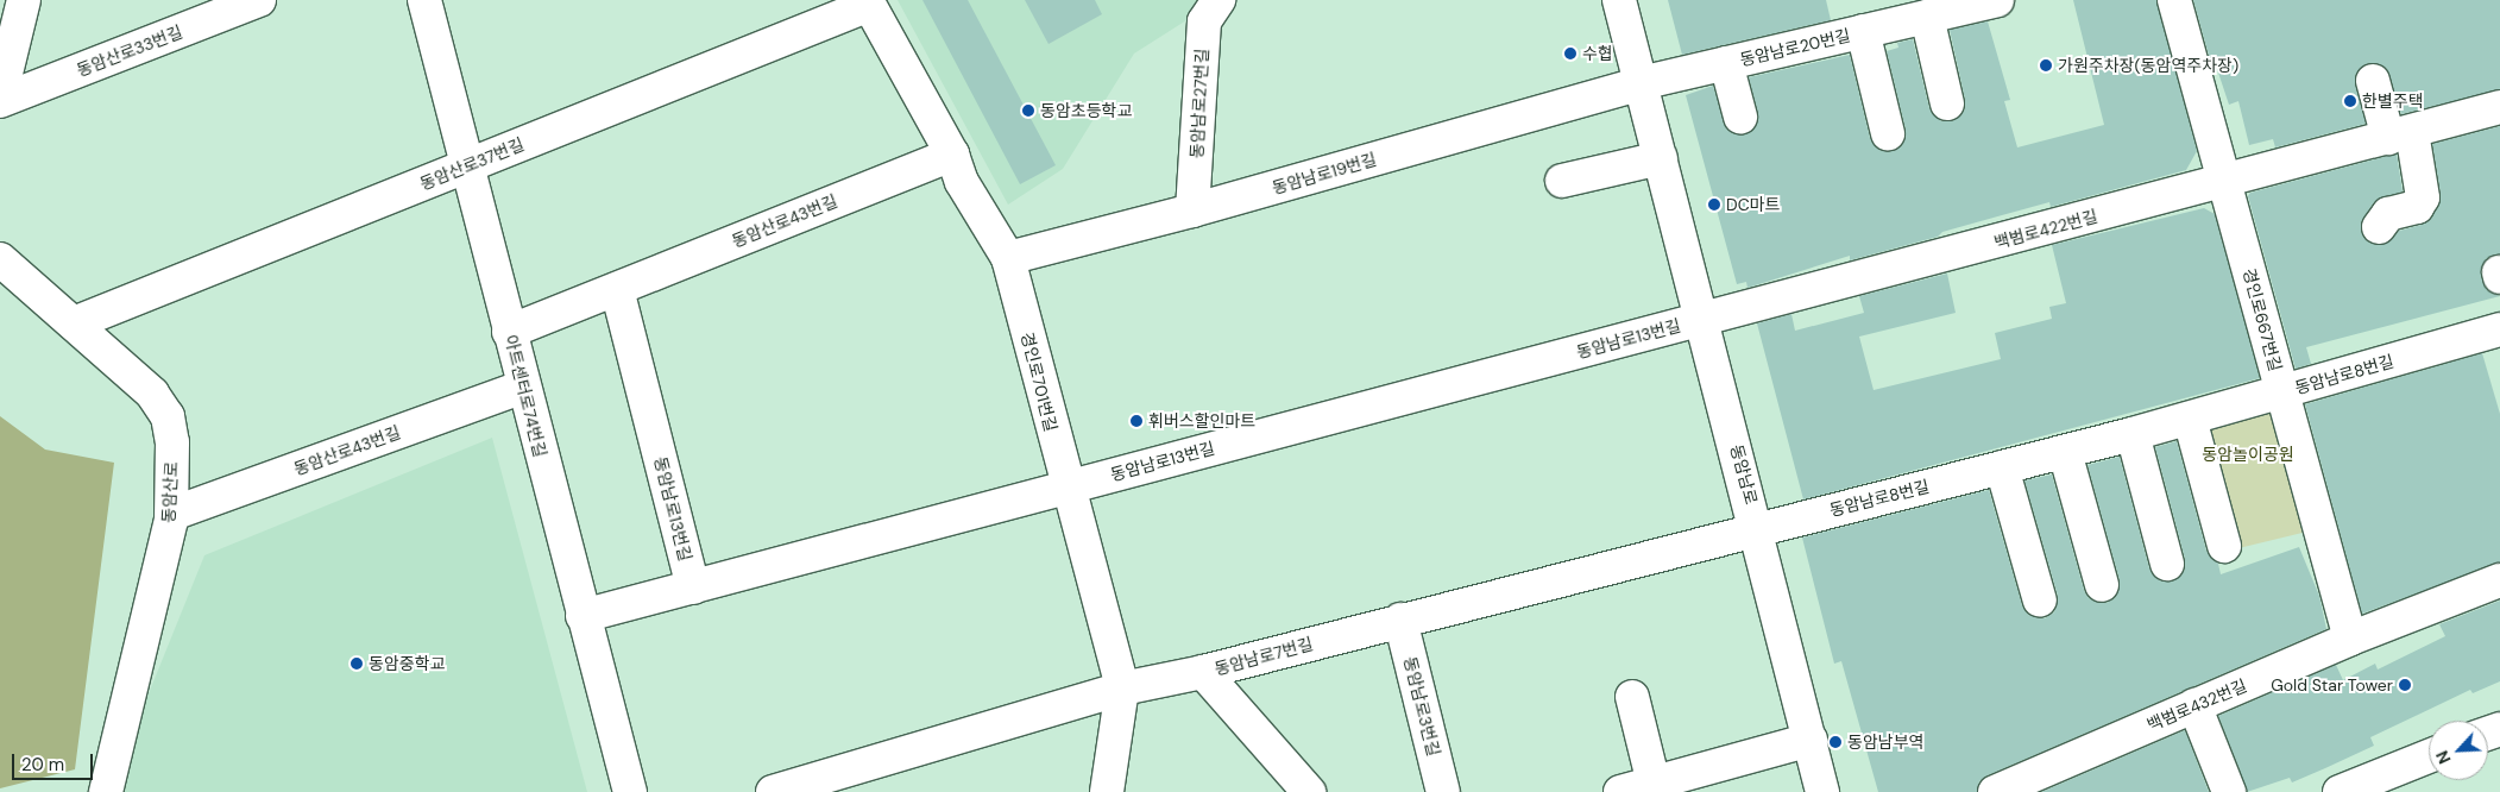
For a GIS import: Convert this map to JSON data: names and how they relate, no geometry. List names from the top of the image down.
{
  "streets": {
    "street": [
      "동암남로20번길",
      "동암산로33번길",
      "동암남로27번길",
      "동암산로37번길",
      "동암남로19번길",
      "동암산로43번길",
      "백범로422번길",
      "경인로667번길",
      "동암남로13번길",
      "동암남로8번길",
      "경인로701번길",
      "아트센터로74번길",
      "동암남로",
      "동암산로",
      "동암남로7번길",
      "백범로432번길",
      "동암남로3번길"
    ]
  },
  "crossings": [
    ["동암남로20번길", "동암남로19번길"],
    ["동암남로20번길", "동암남로"],
    ["동암남로27번길", "동암남로19번길"],
    ["동암산로37번길", "경인로701번길"],
    ["동암산로37번길", "아트센터로74번길"],
    ["동암산로37번길", "동암산로"],
    ["동암남로19번길", "경인로701번길"],
    ["동암남로19번길", "동암남로"],
    ["동암산로43번길", "동암남로13번길"],
    ["동암산로43번길", "경인로701번길"],
    ["동암산로43번길", "아트센터로74번길"],
    ["동암산로43번길", "동암산로"],
    ["백범로422번길", "경인로667번길"],
    ["백범로422번길", "동암남로13번길"],
    ["백범로422번길", "동암남로"],
    ["경인로667번길", "동암남로8번길"],
    ["경인로667번길", "백범로432번길"],
    ["동암남로13번길", "경인로701번길"],
    ["동암남로13번길", "아트센터로74번길"],
    ["동암남로13번길", "동암남로"],
    ["동암남로8번길", "동암남로"],
    ["동암남로8번길", "동암남로7번길"],
    ["경인로701번길", "동암남로7번길"],
    ["동암남로", "동암남로7번길"],
    ["동암남로7번길", "동암남로3번길"]
  ],
  "parks": ["동암놀이공원"],
  "places": [
    "수협",
    "가원주차장(동암역주차장)",
    "한별주택",
    "동암초등학교",
    "DC마트",
    "휘버스할인마트",
    "동암중학교",
    "Gold Star Tower",
    "동암남부역"
  ],
  "scale_bar": "20 m",
  "north": "bottom left"
}
